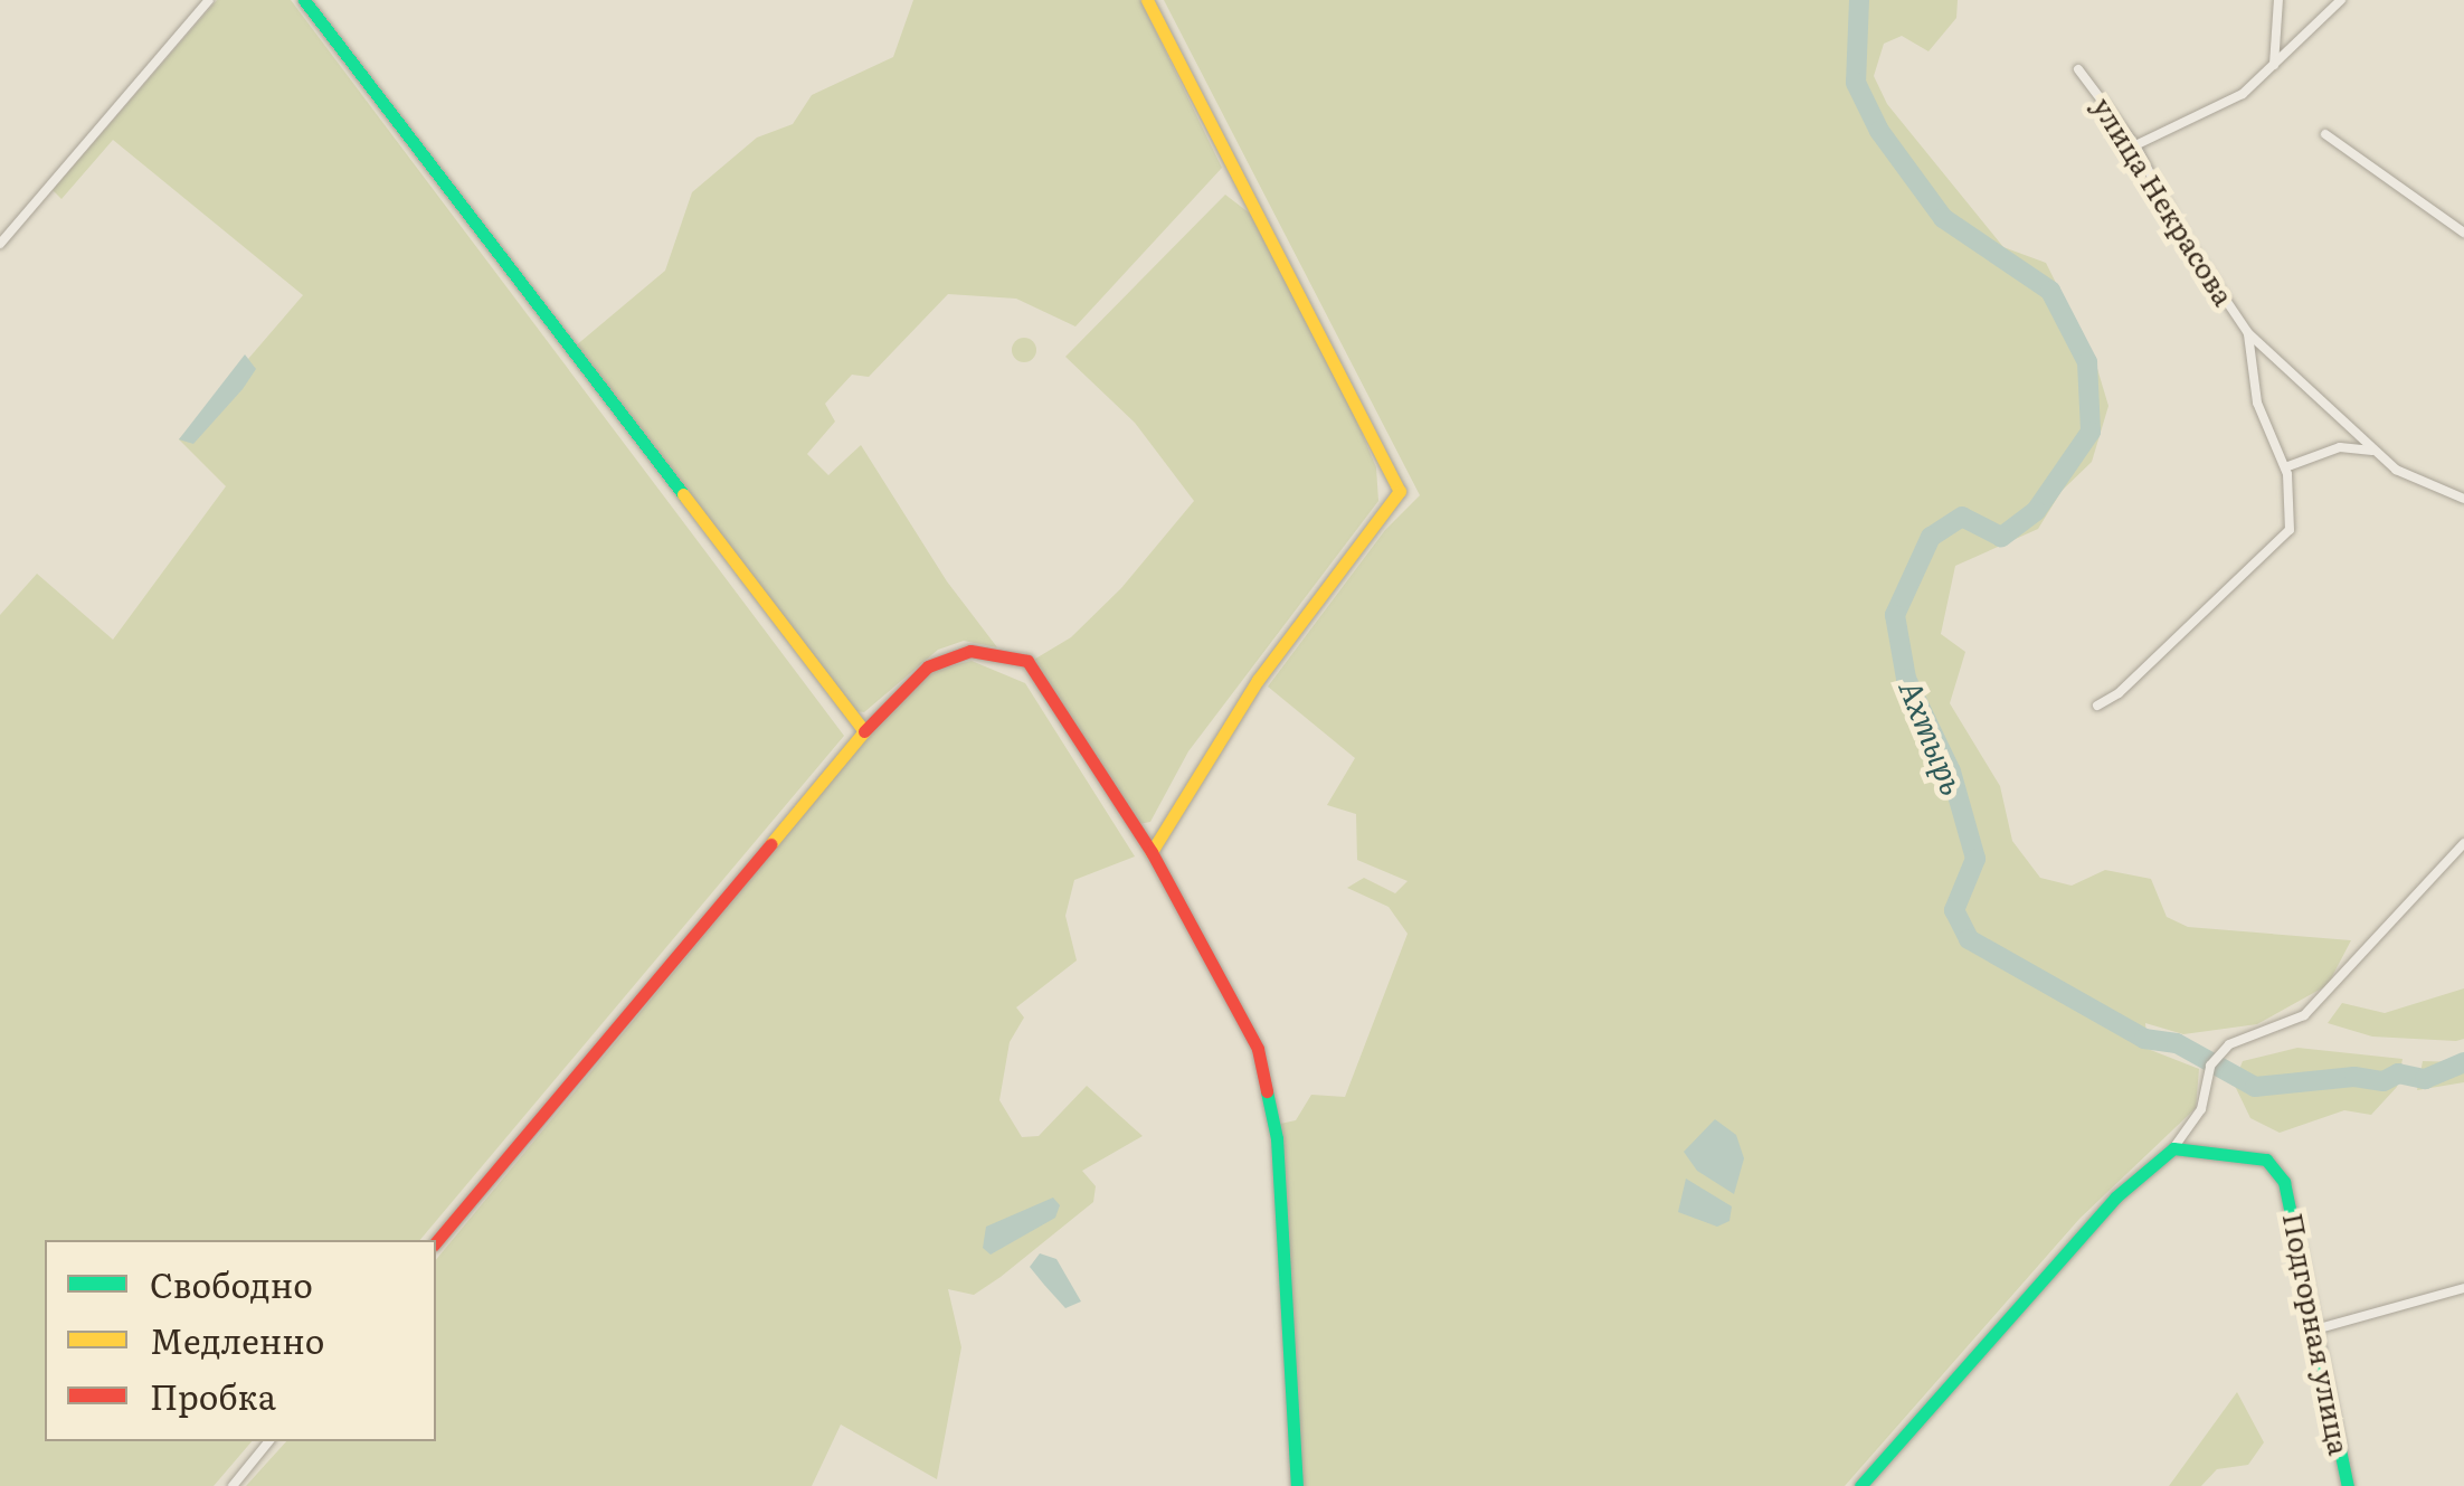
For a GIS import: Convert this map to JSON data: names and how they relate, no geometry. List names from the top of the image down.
{
  "streets": {
    "street": ["улица Некрасова", "Подгорная улица"]
  },
  "water": ["Ахтырь"],
  "legend": ["Свободно", "Медленно", "Пробка"]
}
